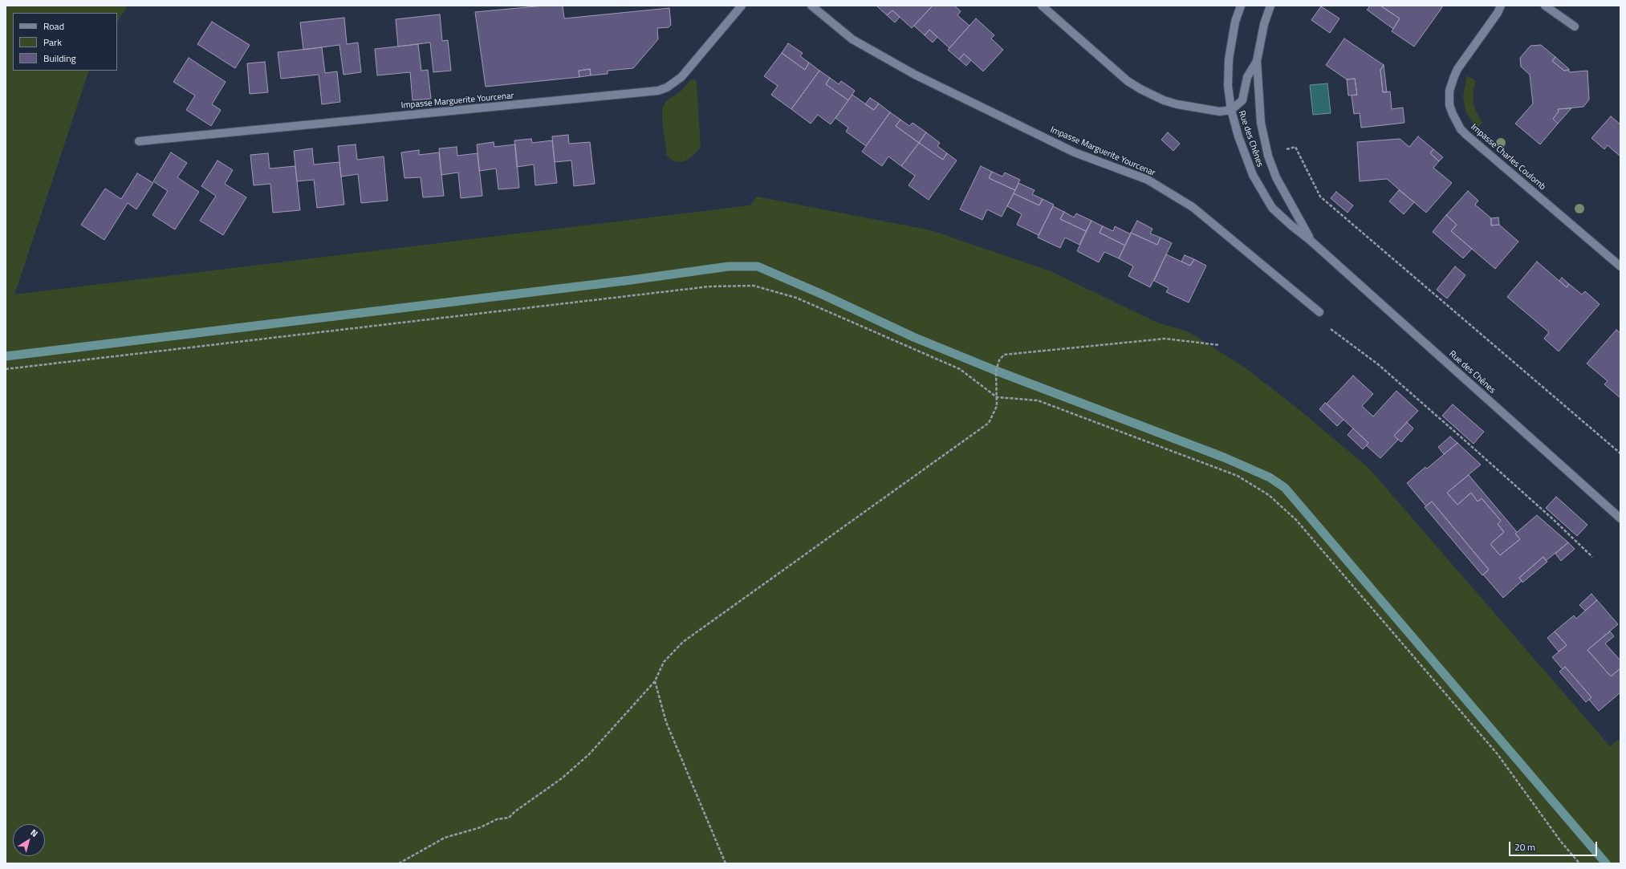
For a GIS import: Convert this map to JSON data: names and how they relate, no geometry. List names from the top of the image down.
{
  "streets": {
    "street": ["Impasse Marguerite Yourcenar", "Rue des Chênes", "Impasse Charles Coulomb"]
  },
  "legend": ["Road", "Park", "Building"],
  "scale_bar": "20 m",
  "north": "top right"
}
